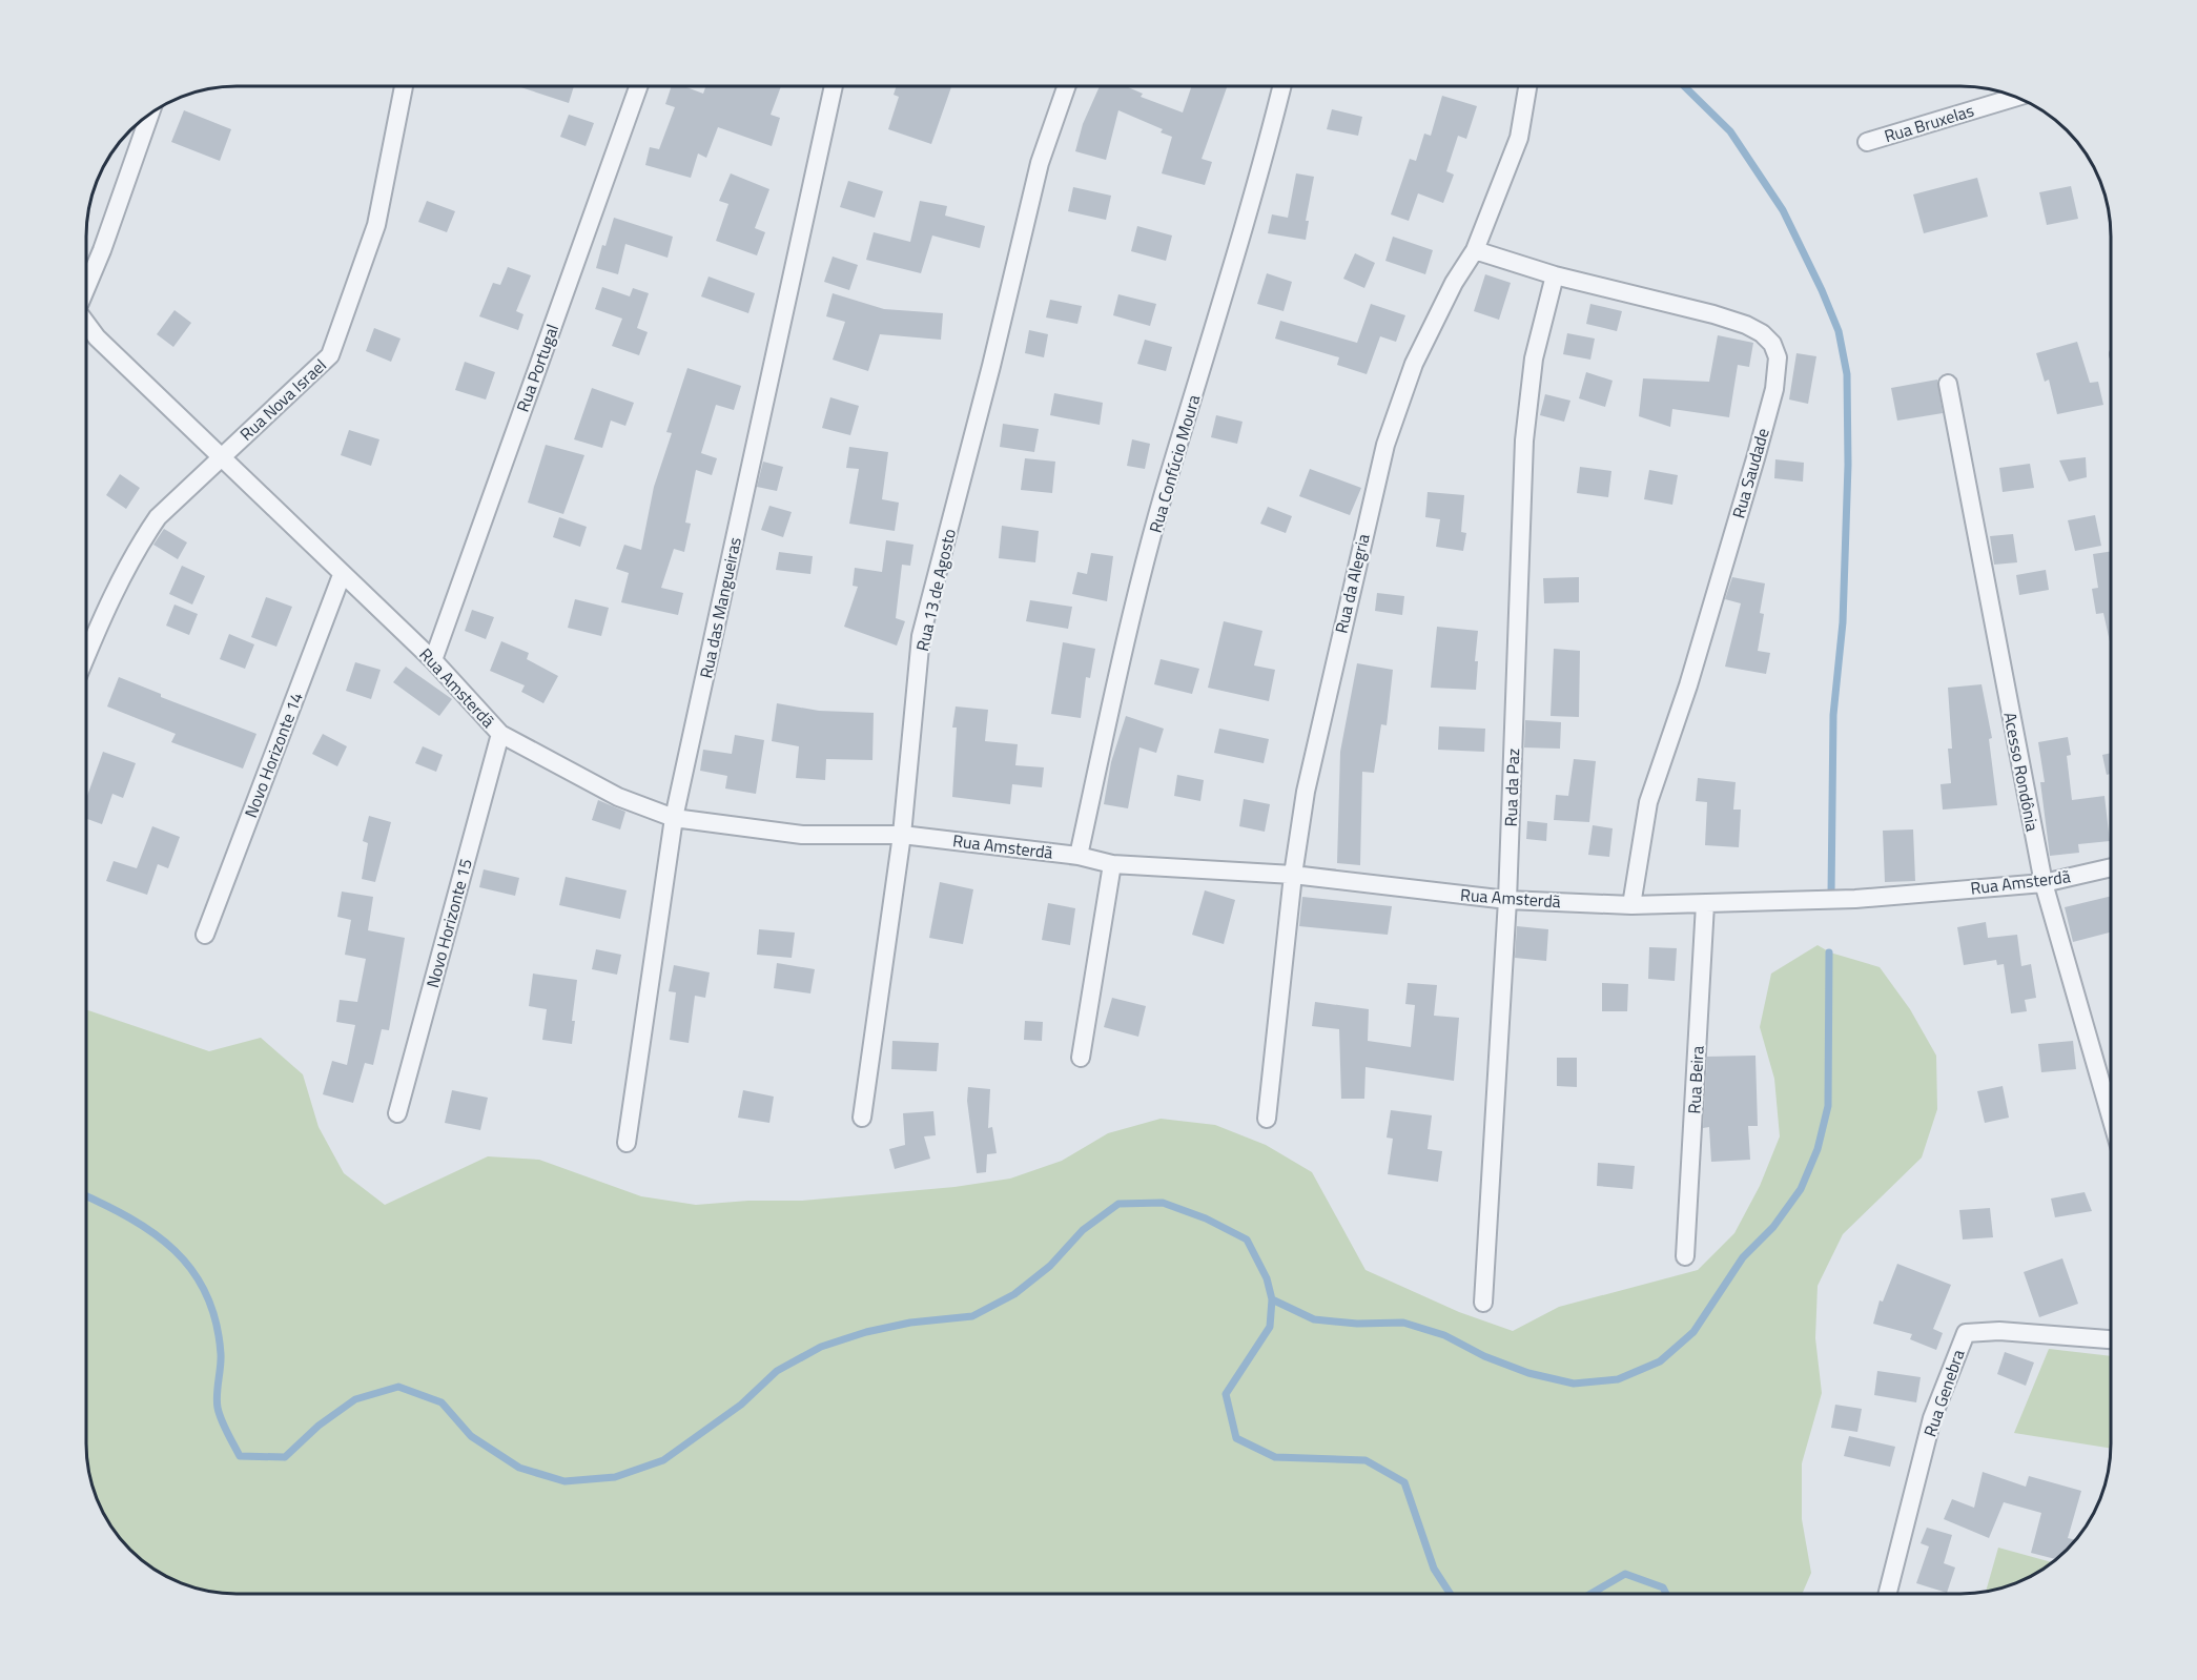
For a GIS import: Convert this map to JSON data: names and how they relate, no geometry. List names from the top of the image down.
{
  "streets": {
    "street": [
      "Rua Bruxelas",
      "Rua Portugal",
      "Rua Nova Israel",
      "Rua Confúcio Moura",
      "Rua Saudade",
      "Rua da Alegria",
      "Rua 13 de Agosto",
      "Rua das Mangueiras",
      "Rua Amsterdã",
      "Novo Horizonte 14",
      "Acesso Rondônia",
      "Rua da Paz",
      "Novo Horizonte 15",
      "Rua Beira",
      "Rua Genebra"
    ]
  },
  "crossings": [
    ["Rua Portugal", "Rua Amsterdã"],
    ["Rua Nova Israel", "Rua Amsterdã"],
    ["Rua Confúcio Moura", "Rua Amsterdã"],
    ["Rua Saudade", "Rua da Alegria"],
    ["Rua Saudade", "Rua Amsterdã"],
    ["Rua Saudade", "Rua da Paz"],
    ["Rua da Alegria", "Rua Amsterdã"],
    ["Rua 13 de Agosto", "Rua Amsterdã"],
    ["Rua das Mangueiras", "Rua Amsterdã"],
    ["Rua Amsterdã", "Novo Horizonte 14"],
    ["Rua Amsterdã", "Acesso Rondônia"],
    ["Rua Amsterdã", "Rua da Paz"],
    ["Rua Amsterdã", "Novo Horizonte 15"],
    ["Rua Amsterdã", "Rua Beira"]
  ]
}
